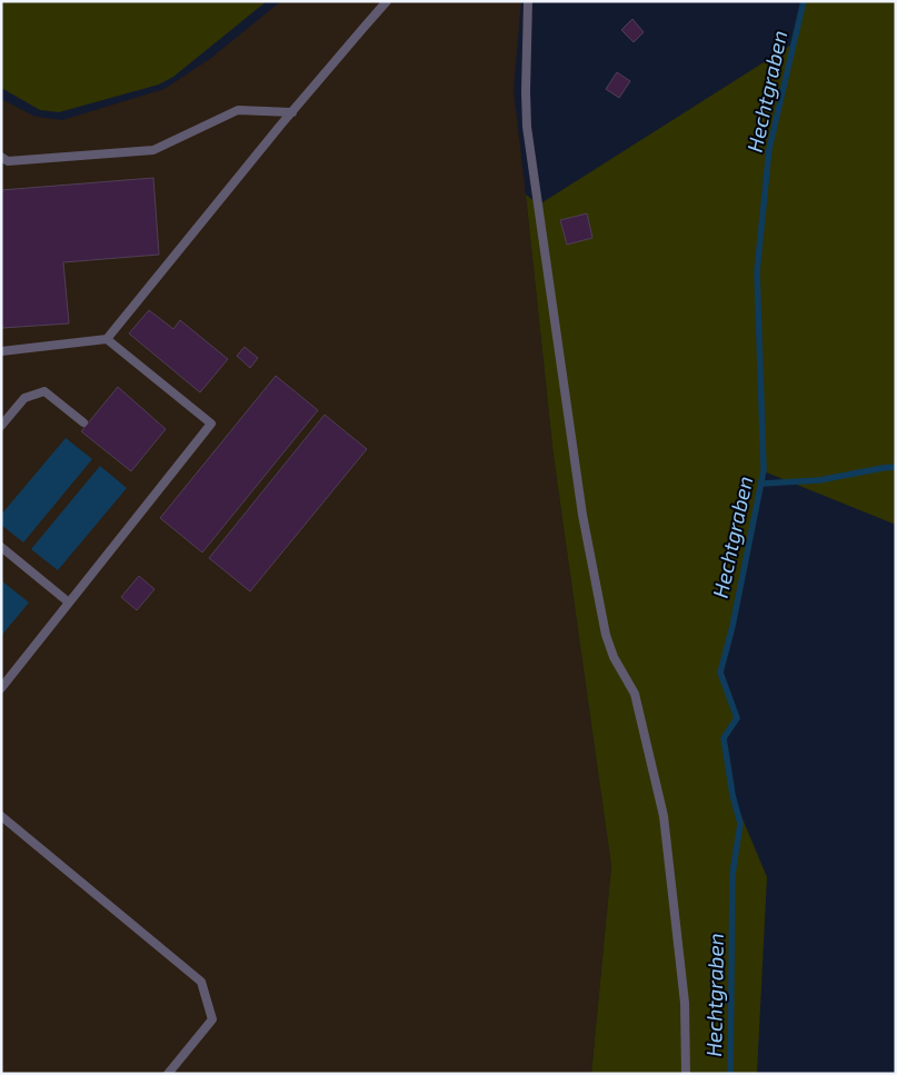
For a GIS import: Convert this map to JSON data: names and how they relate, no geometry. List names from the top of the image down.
{
  "water": ["Hechtgraben"]
}
